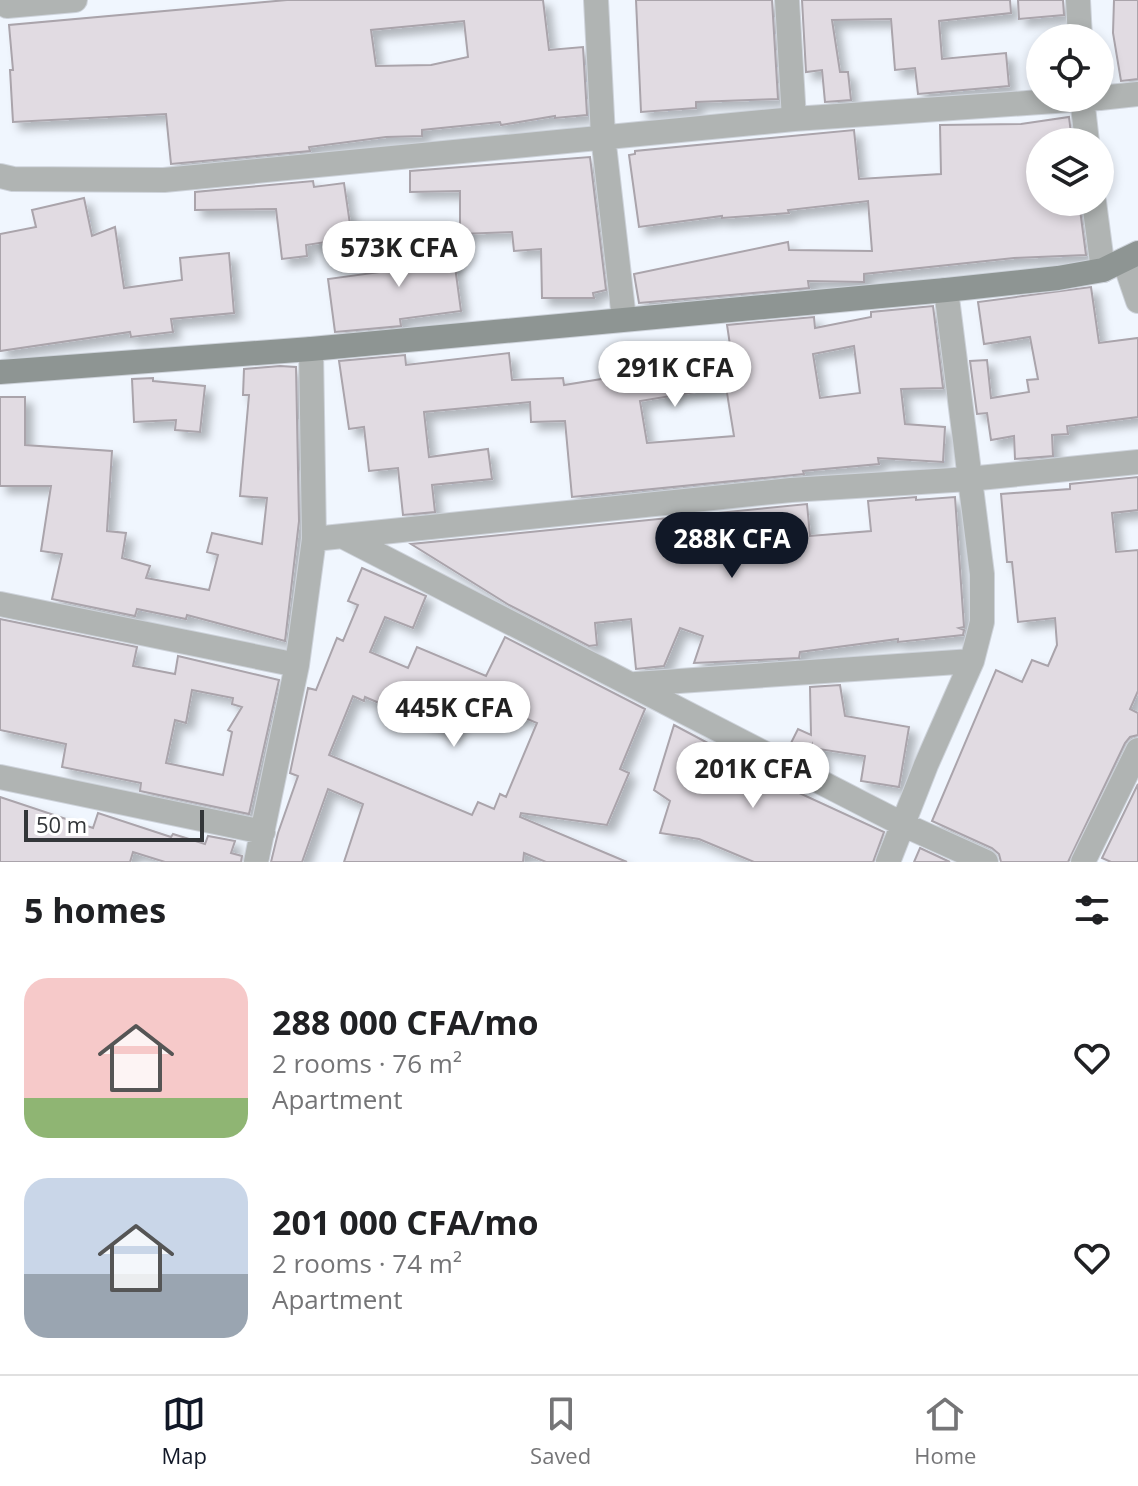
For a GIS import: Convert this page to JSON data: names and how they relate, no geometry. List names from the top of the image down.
{
  "scale_bar": "50 m",
  "page": {
    "price": [
      "573K CFA",
      "291K CFA",
      "288K CFA",
      "445K CFA",
      "201K CFA"
    ],
    "scale": "50 m",
    "heading": "5 homes",
    "list": [
      {
        "name": "288 000 CFA/mo",
        "note": "2 rooms · 76 m² · Apartment"
      },
      {
        "name": "201 000 CFA/mo",
        "note": "2 rooms · 74 m² · Apartment"
      }
    ],
    "tabs": ["Map", "Saved", "Home"]
  }
}
